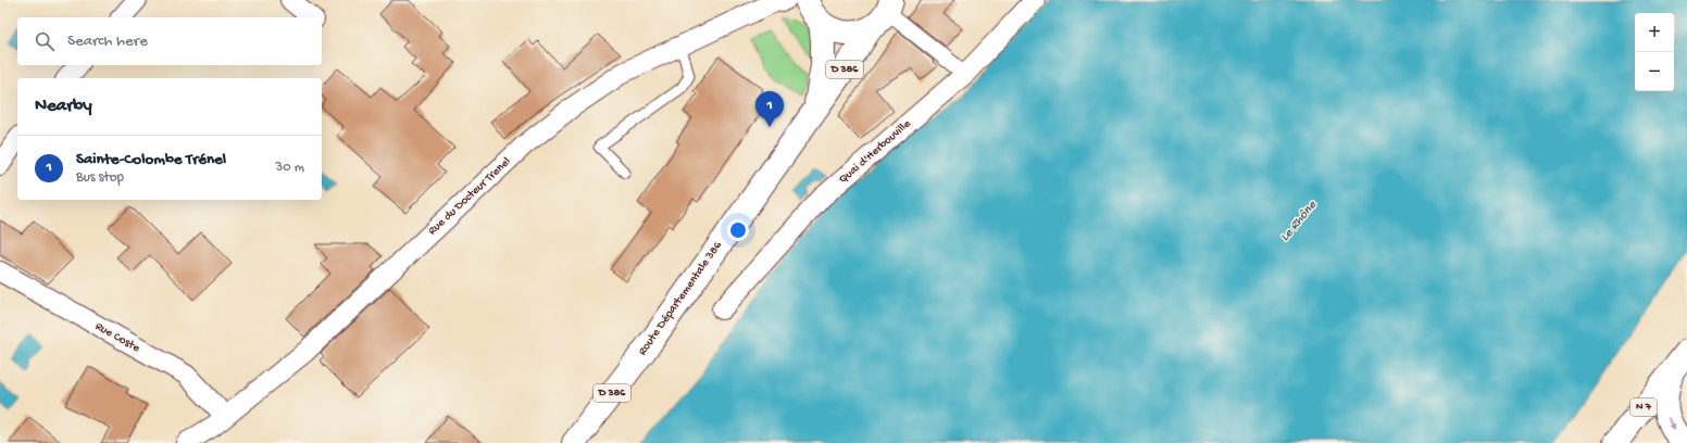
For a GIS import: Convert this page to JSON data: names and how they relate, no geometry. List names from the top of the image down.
{
  "streets": {
    "main road": ["D 386", "Route Départementale 386", "N 7"],
    "street": ["Quai d'Herbouville", "Rue du Docteur Trenel", "Rue Coste"]
  },
  "crossings": [
    ["Rue du Docteur Trenel", "Rue Coste"]
  ],
  "water": ["Le Rhône"],
  "page": {
    "map_buttons": ["+", "−"],
    "search": "Search here",
    "heading": "Nearby",
    "pins": "1",
    "list": [
      {
        "mark": "1",
        "name": "Sainte-Colombe Trénel",
        "note": "Bus stop",
        "value": "30 m"
      }
    ]
  }
}
